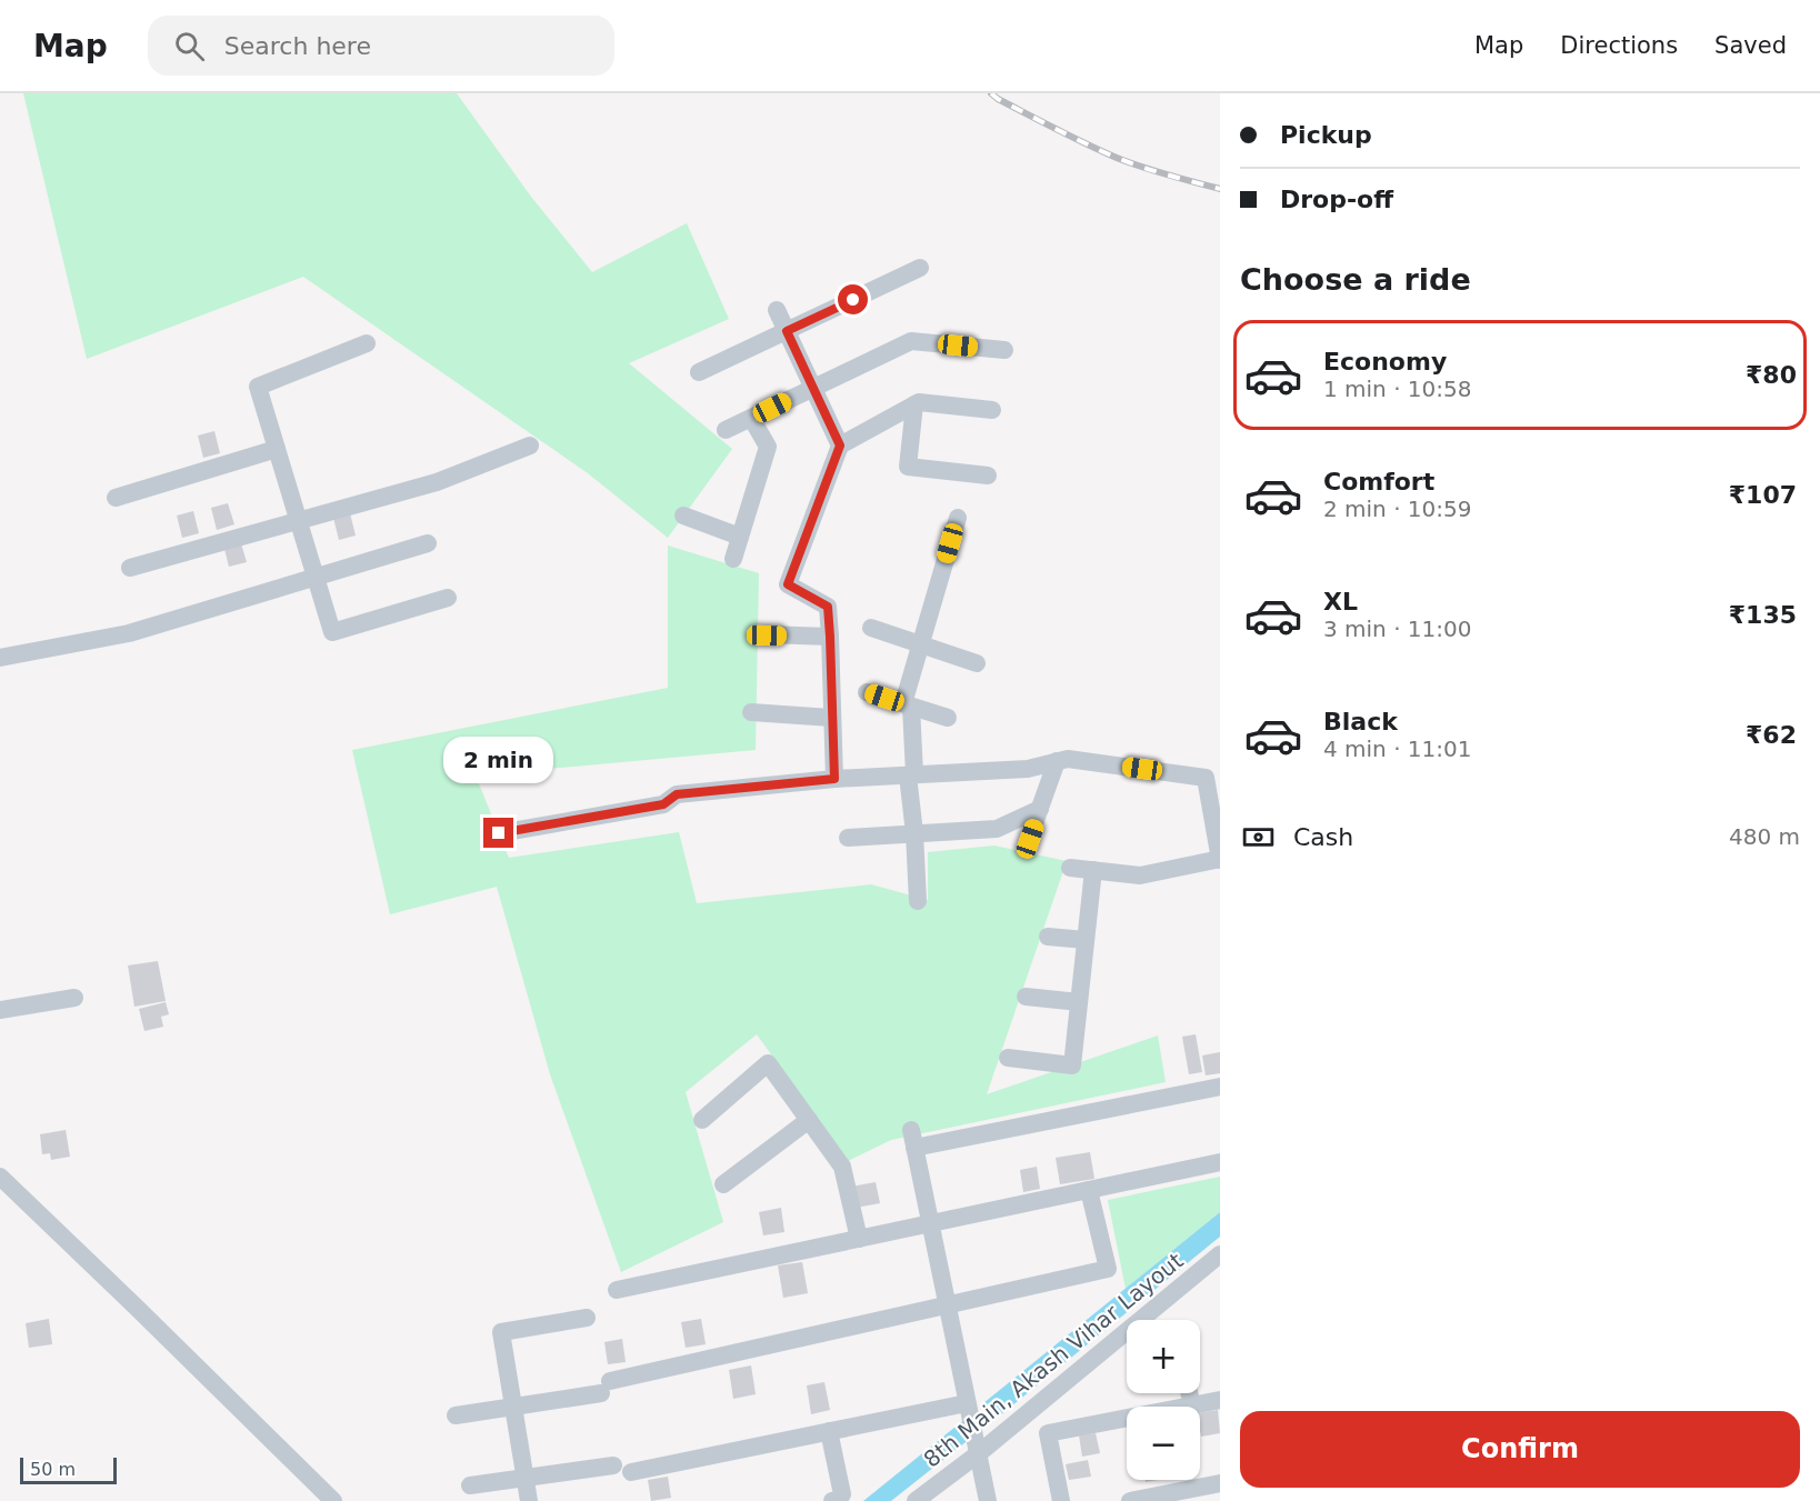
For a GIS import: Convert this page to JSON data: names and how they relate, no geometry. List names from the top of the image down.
{
  "streets": {
    "street": ["8th Main, Akash Vihar Layout"]
  },
  "scale_bar": "50 m",
  "page": {
    "header": "Map",
    "search": "Search here",
    "nav": ["Map", "Directions", "Saved"],
    "banner": ["Pickup", "Drop-off"],
    "heading": "Choose a ride",
    "list": [
      {
        "name": "Economy",
        "note": "1 min · 10:58",
        "value": "₹80"
      },
      {
        "name": "Comfort",
        "note": "2 min · 10:59",
        "value": "₹107"
      },
      {
        "name": "XL",
        "note": "3 min · 11:00",
        "value": "₹135"
      },
      {
        "name": "Black",
        "note": "4 min · 11:01",
        "value": "₹62"
      }
    ],
    "bubble": "2 min",
    "pay": ["Cash", "480 m"],
    "map_buttons": ["+", "−"],
    "buttons": "Confirm",
    "scale": "50 m"
  }
}
